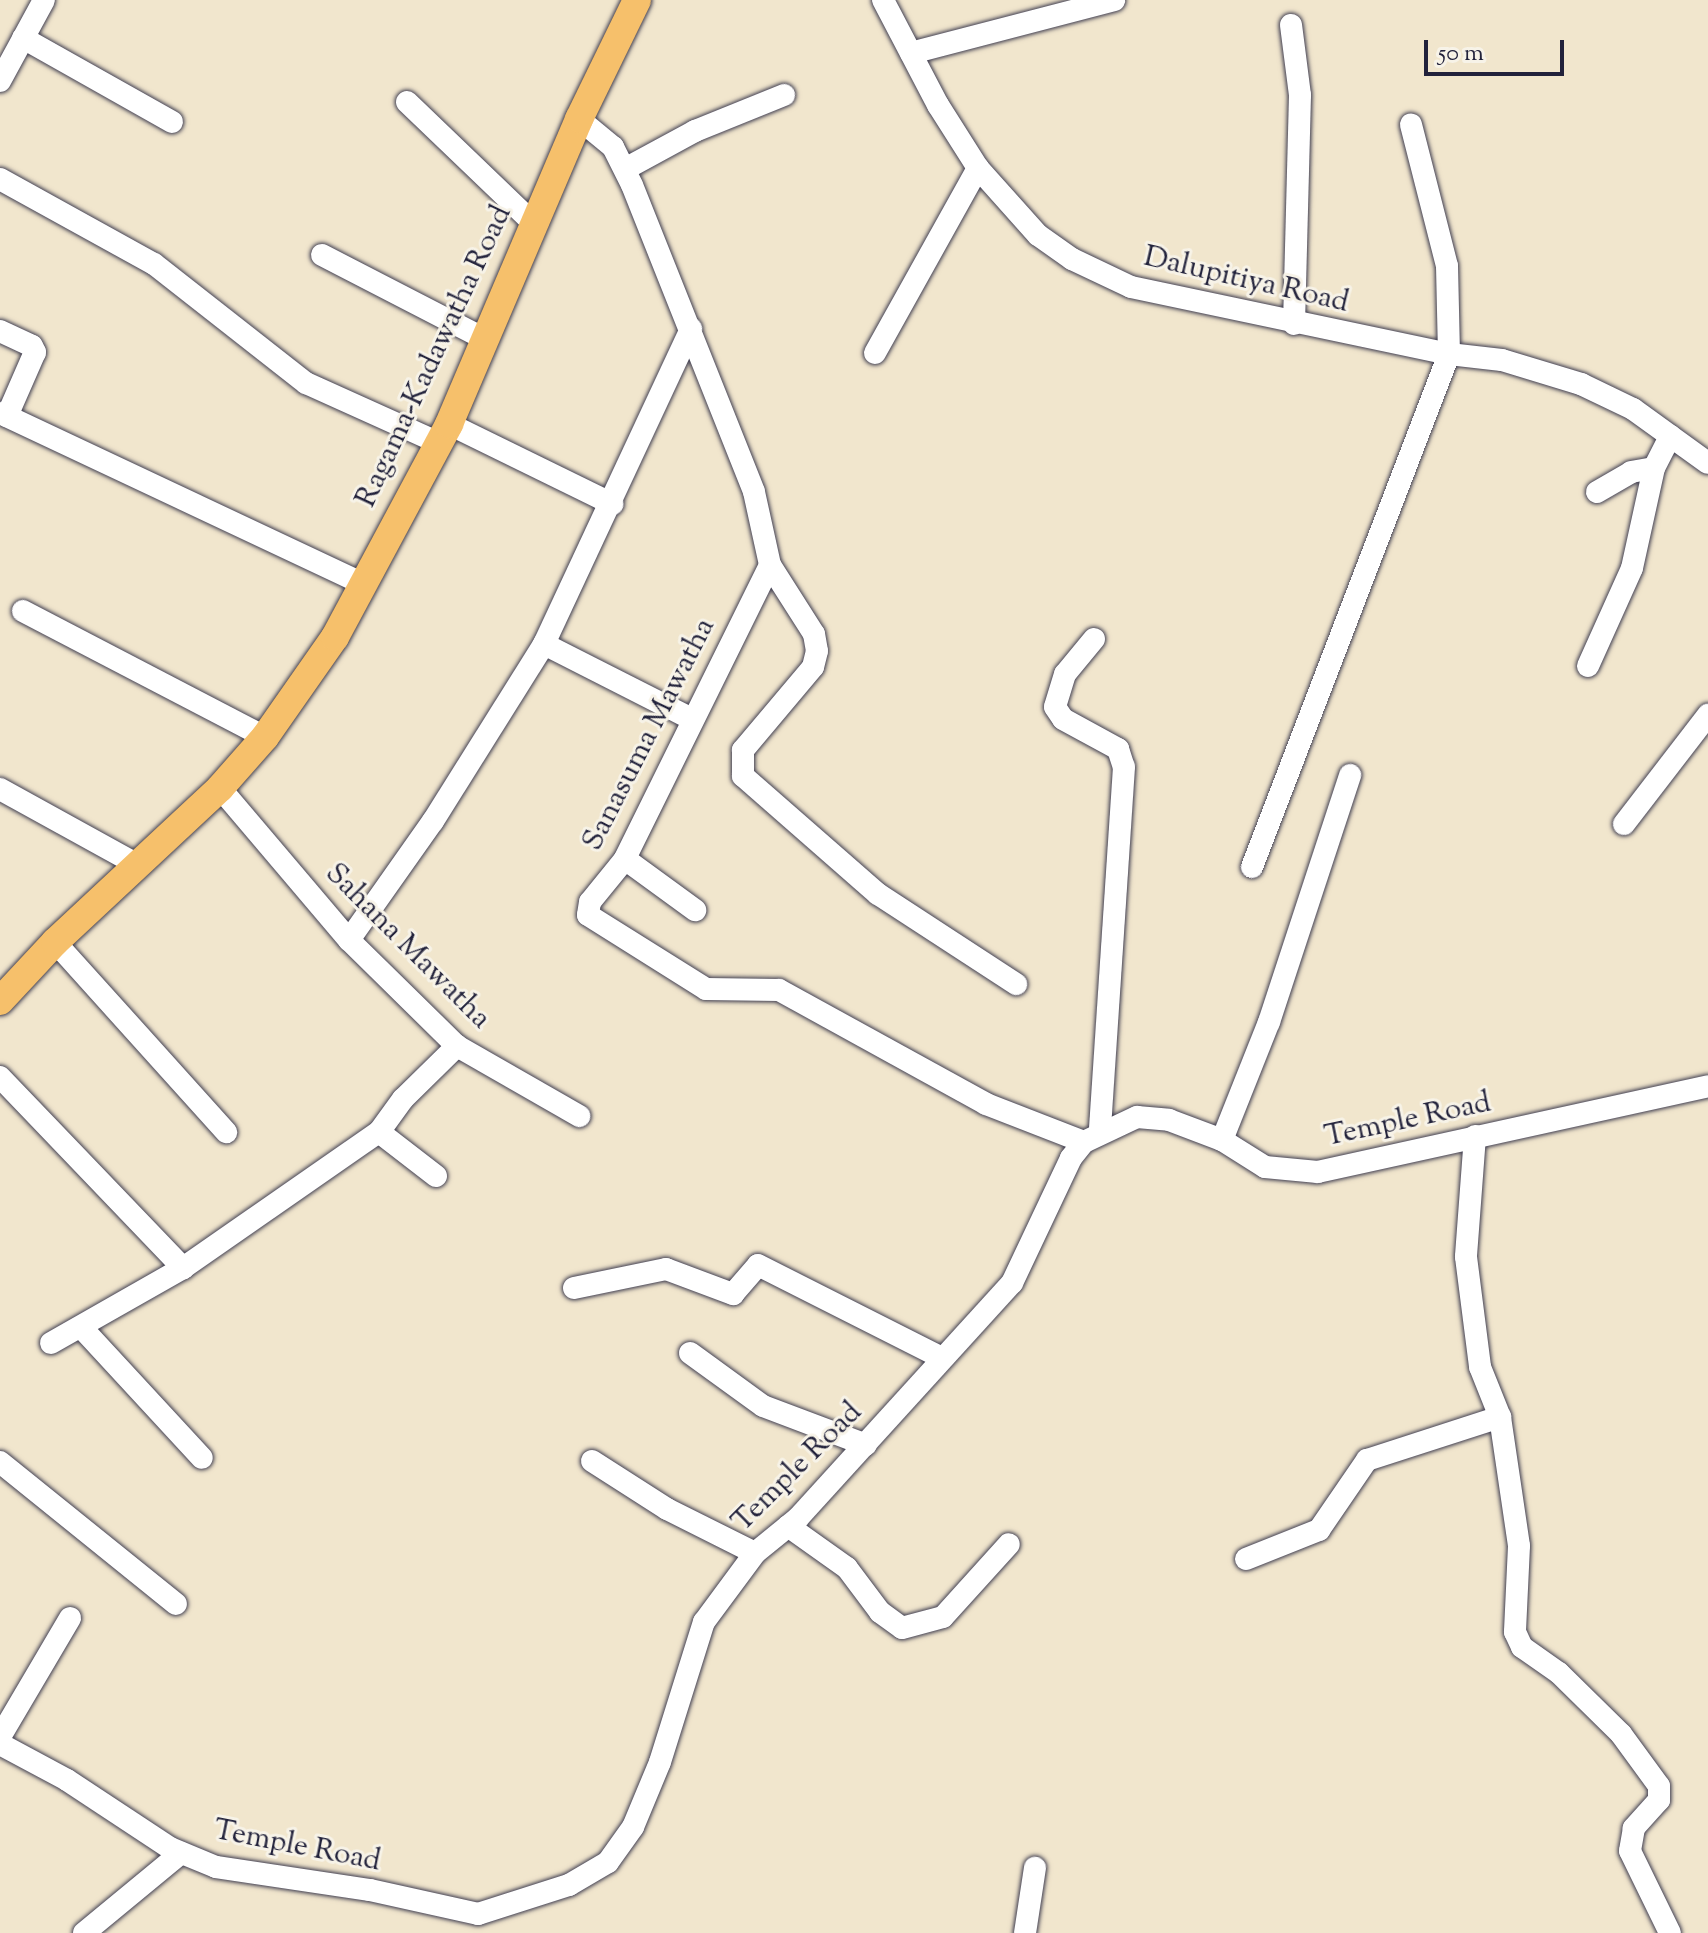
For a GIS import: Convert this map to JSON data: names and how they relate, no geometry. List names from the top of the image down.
{
  "streets": {
    "main road": ["Ragama-Kadawatha Road"],
    "street": [
      "Dalupitiya Road",
      "Sanasuma Mawatha",
      "Sahana Mawatha",
      "Temple Road"
    ]
  },
  "crossings": [
    ["Ragama-Kadawatha Road", "Sahana Mawatha"],
    ["Sanasuma Mawatha", "Temple Road"]
  ],
  "scale_bar": "50 m"
}
